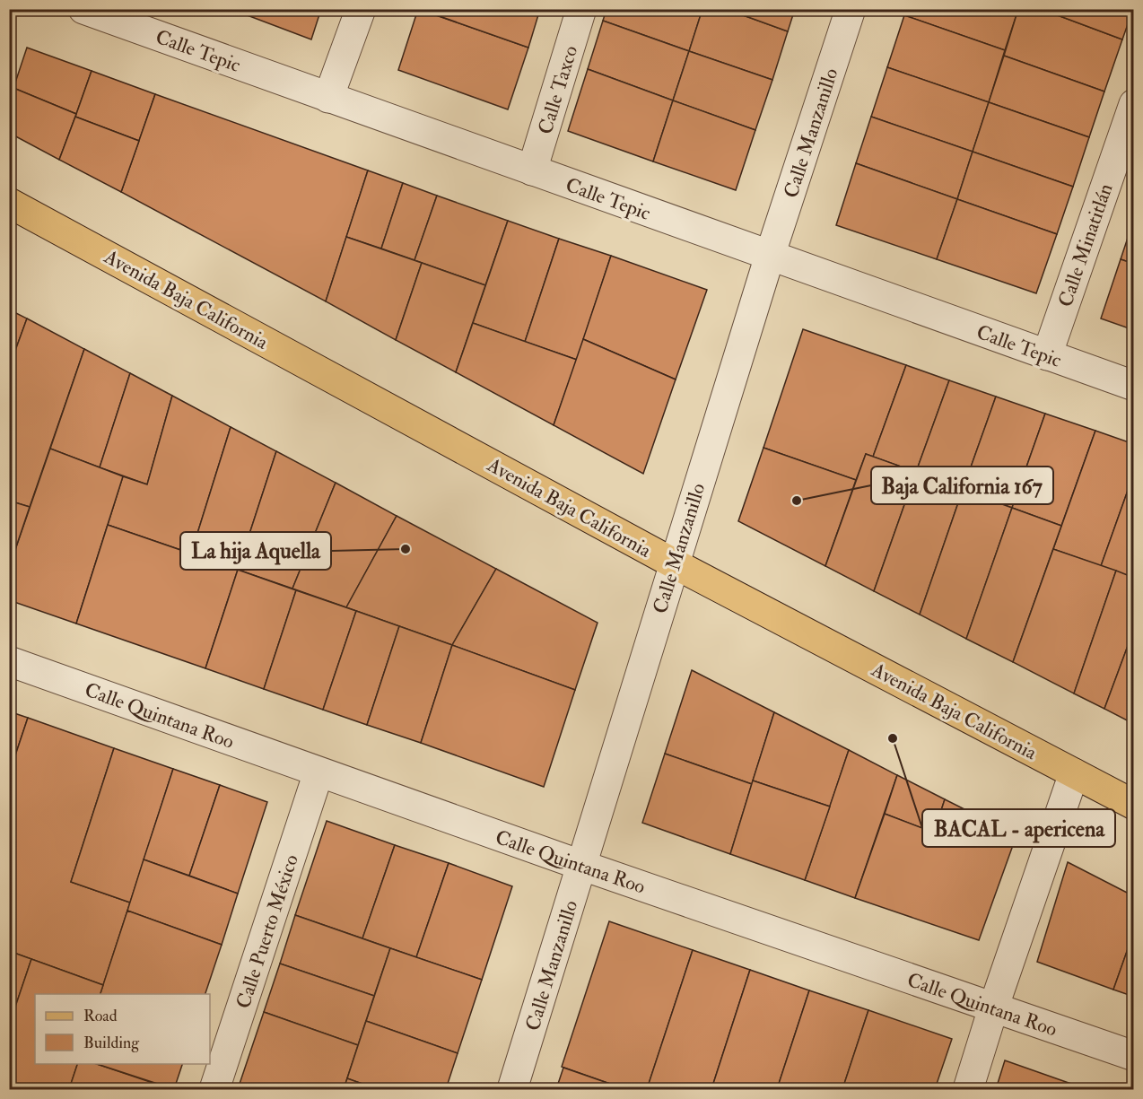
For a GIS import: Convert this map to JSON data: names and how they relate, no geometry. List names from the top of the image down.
{
  "streets": {
    "main road": ["Avenida Baja California"],
    "street": [
      "Calle Tepic",
      "Calle Taxco",
      "Calle Manzanillo",
      "Calle Minatitlán",
      "Calle Quintana Roo",
      "Calle Puerto México"
    ]
  },
  "crossings": [
    ["Calle Tepic", "Calle Taxco"],
    ["Calle Tepic", "Calle Manzanillo"],
    ["Calle Tepic", "Calle Minatitlán"],
    ["Calle Manzanillo", "Avenida Baja California"],
    ["Calle Manzanillo", "Calle Quintana Roo"],
    ["Calle Quintana Roo", "Calle Puerto México"]
  ],
  "places": ["Baja California 167", "La hija Aquella", "BACAL - apericena"],
  "legend": ["Road", "Building"]
}
